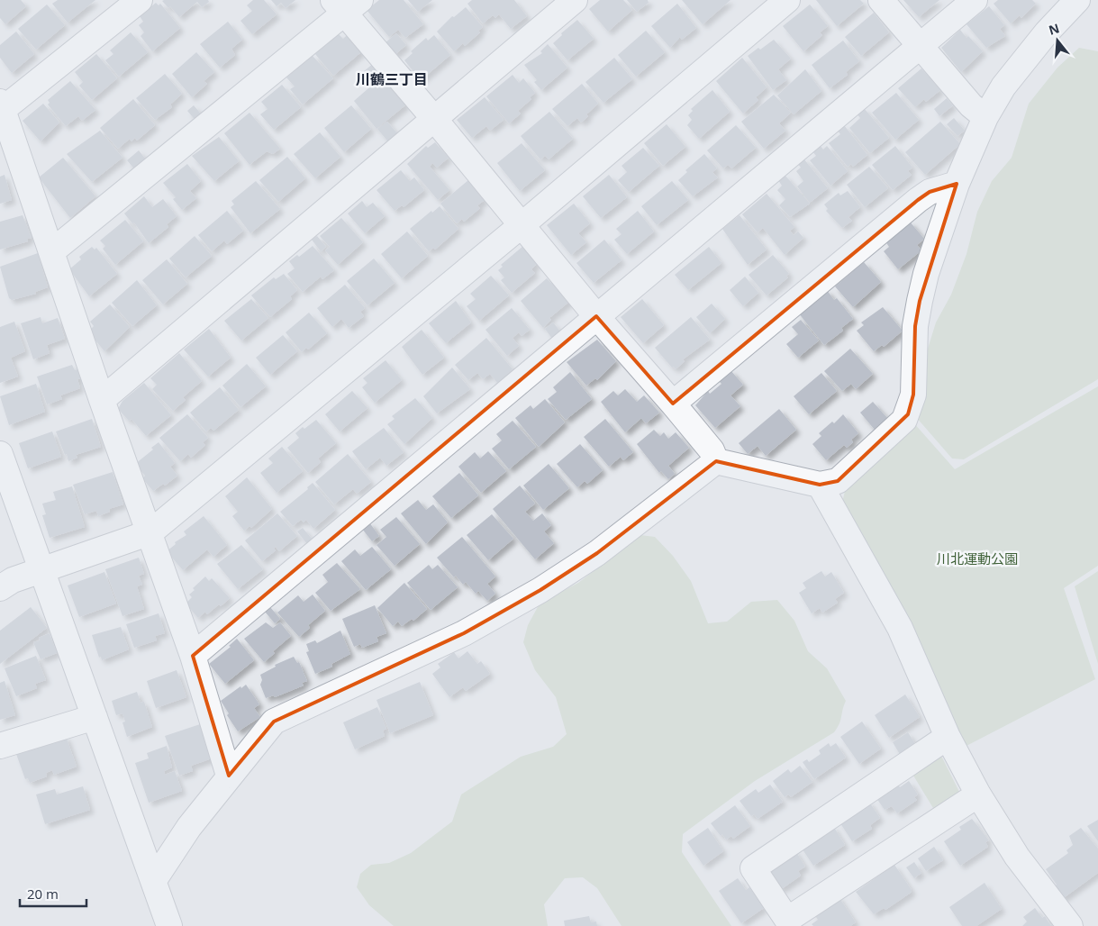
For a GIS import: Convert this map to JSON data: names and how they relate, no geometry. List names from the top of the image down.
{
  "districts": ["川鶴三丁目"],
  "parks": ["川北運動公園"],
  "scale_bar": "20 m",
  "north": "top"
}
